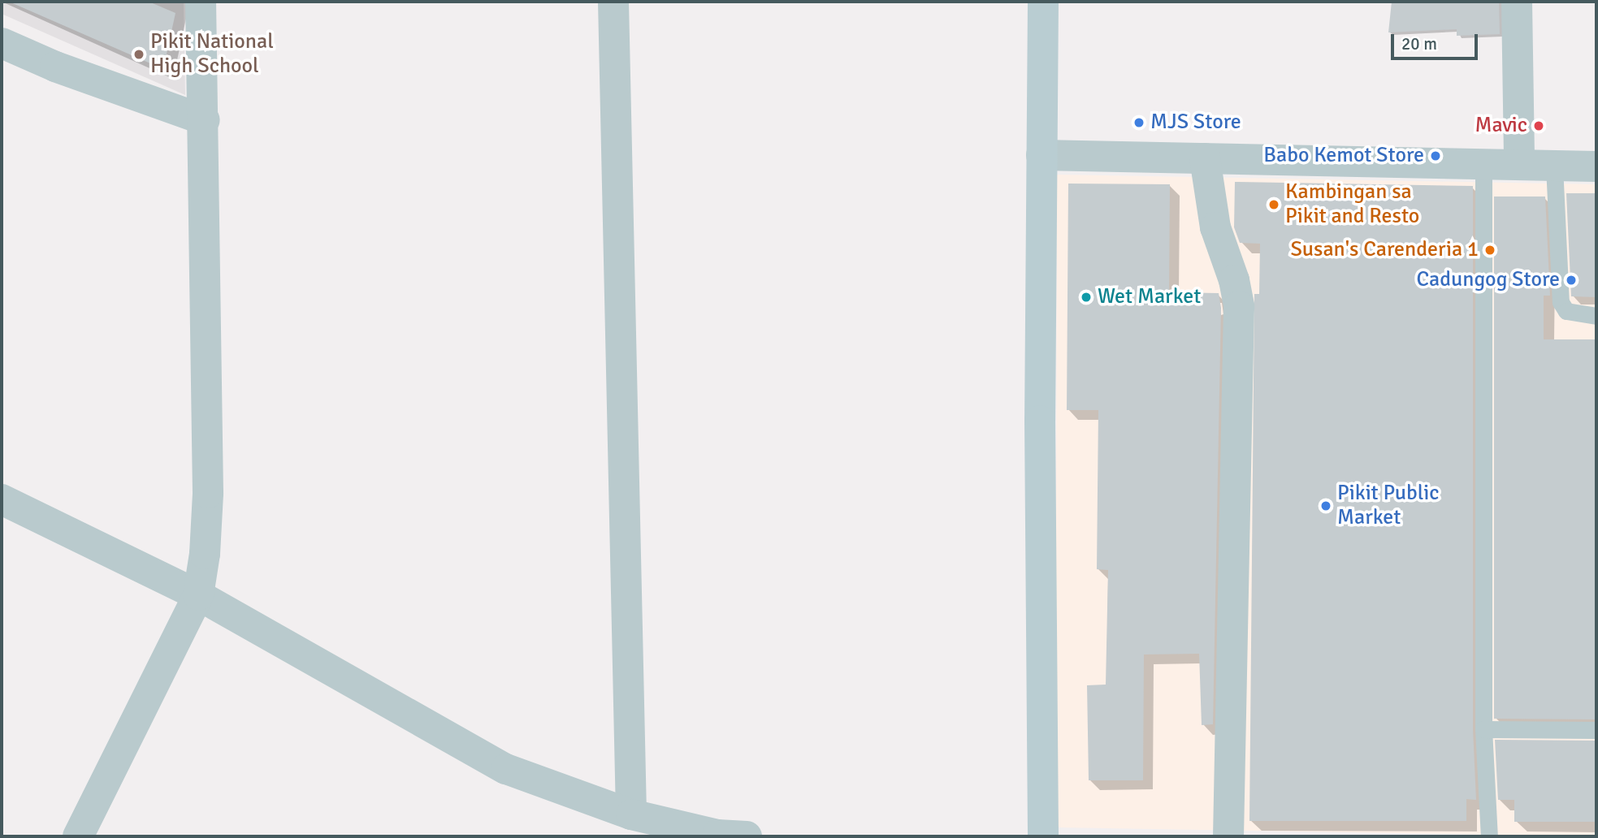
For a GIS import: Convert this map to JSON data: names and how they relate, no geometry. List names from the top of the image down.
{
  "places": [
    "Pikit National High School",
    "MJS Store",
    "Mavic",
    "Babo Kemot Store",
    "Kambingan sa Pikit and Resto",
    "Susan's Carenderia 1",
    "Cadungog Store",
    "Wet Market",
    "Pikit Public Market"
  ],
  "scale_bar": "20 m"
}
